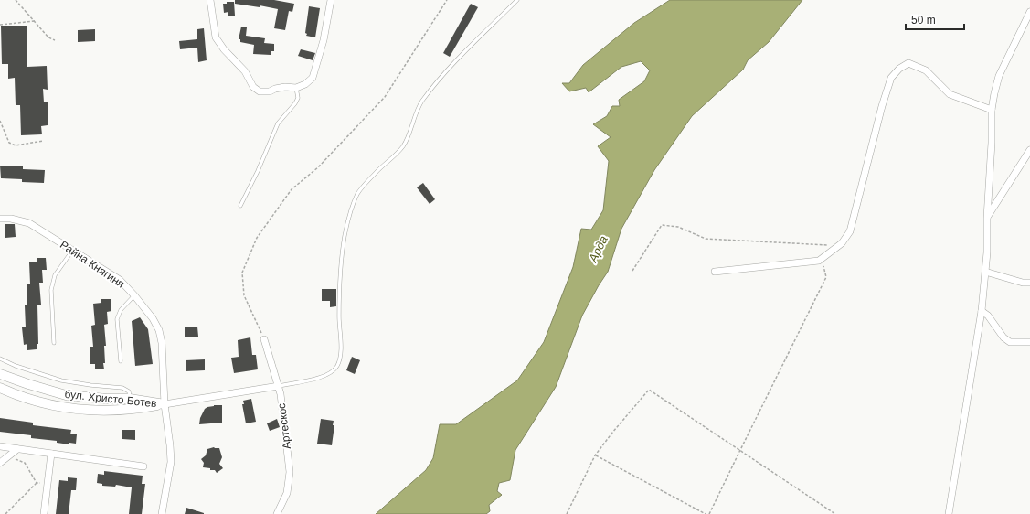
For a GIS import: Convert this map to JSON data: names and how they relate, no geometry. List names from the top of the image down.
{
  "streets": {
    "main road": ["бул. Христо Ботев"],
    "street": ["Райна Княгиня", "Артескос"]
  },
  "crossings": [
    ["Райна Княгиня", "бул. Христо Ботев"]
  ],
  "water": ["Арда"],
  "scale_bar": "50 m"
}
